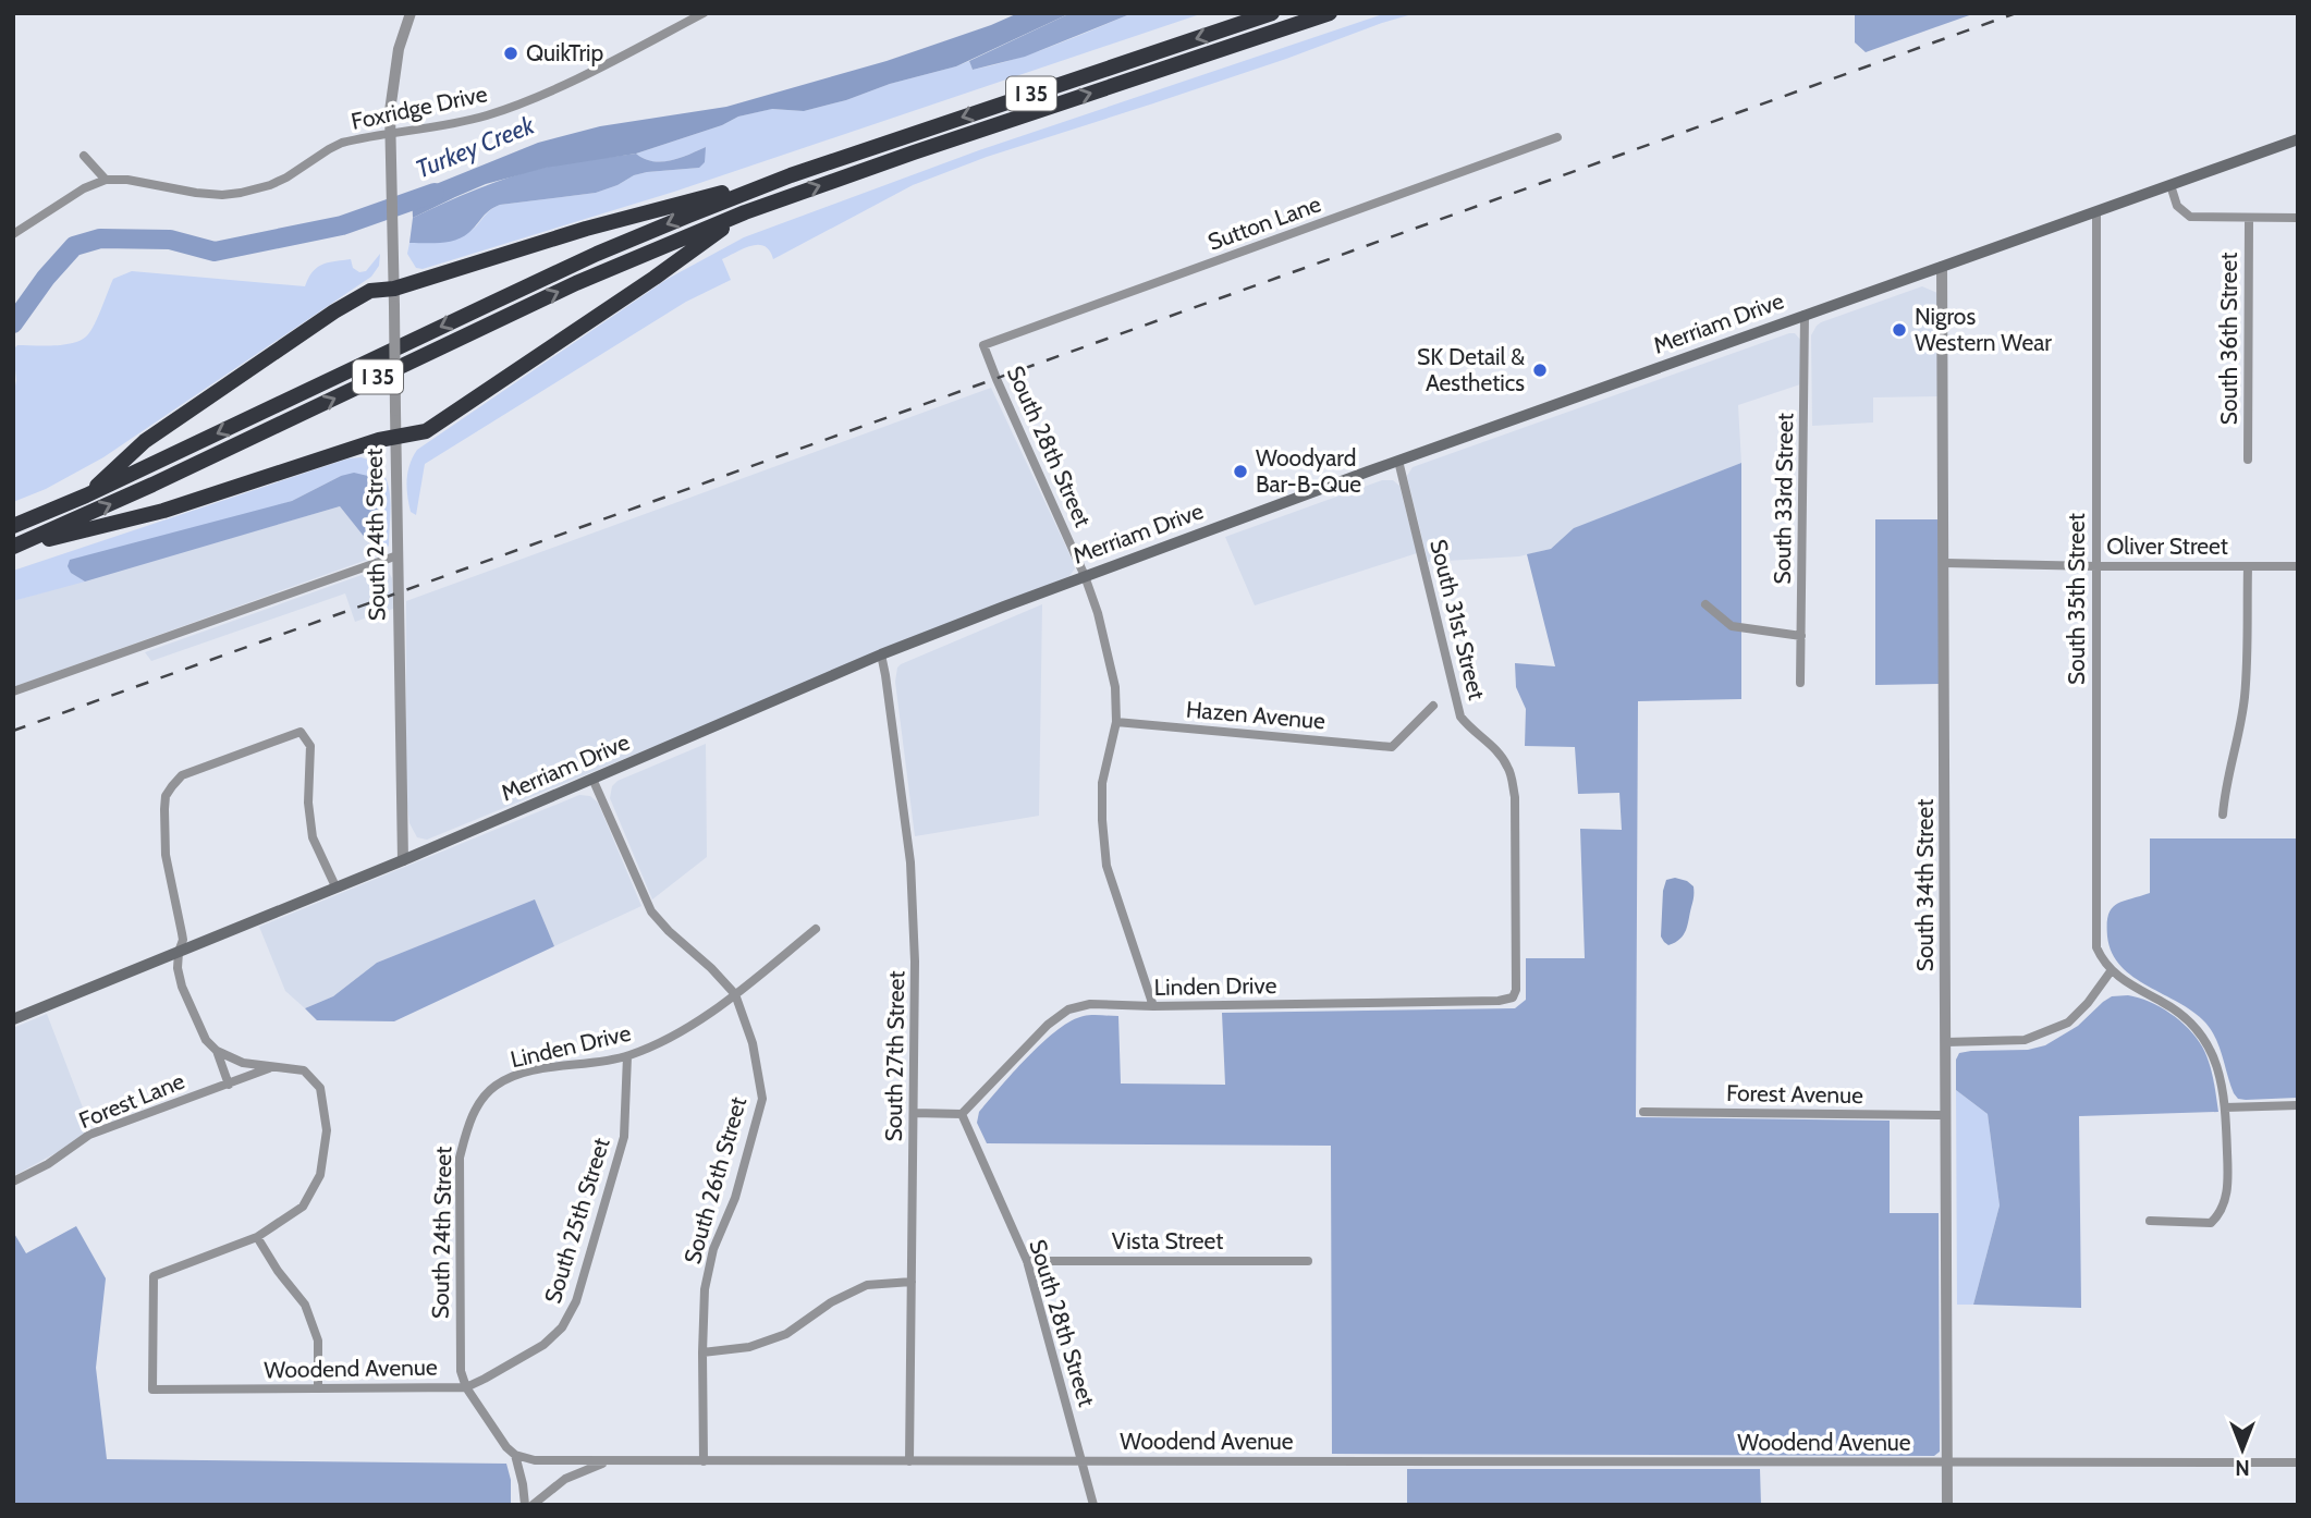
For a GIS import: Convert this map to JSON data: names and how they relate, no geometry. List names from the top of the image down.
{
  "streets": {
    "highway": ["I 35"],
    "main road": ["Merriam Drive"],
    "street": [
      "Foxridge Drive",
      "Sutton Lane",
      "South 36th Street",
      "South 28th Street",
      "South 33rd Street",
      "South 24th Street",
      "Oliver Street",
      "South 35th Street",
      "South 31st Street",
      "Hazen Avenue",
      "South 34th Street",
      "Linden Drive",
      "South 27th Street",
      "Forest Avenue",
      "Forest Lane",
      "South 26th Street",
      "South 25th Street",
      "Vista Street",
      "Woodend Avenue"
    ]
  },
  "crossings": [
    ["Foxridge Drive", "South 24th Street"],
    ["Sutton Lane", "South 28th Street"],
    ["Merriam Drive", "South 28th Street"],
    ["Merriam Drive", "South 33rd Street"],
    ["Merriam Drive", "South 24th Street"],
    ["Merriam Drive", "South 35th Street"],
    ["Merriam Drive", "South 31st Street"],
    ["Merriam Drive", "South 34th Street"],
    ["Merriam Drive", "South 27th Street"],
    ["Merriam Drive", "South 26th Street"],
    ["South 28th Street", "Hazen Avenue"],
    ["South 28th Street", "Linden Drive"],
    ["South 28th Street", "Vista Street"],
    ["South 28th Street", "Woodend Avenue"],
    ["South 24th Street", "Linden Drive"],
    ["South 24th Street", "South 25th Street"],
    ["South 24th Street", "Woodend Avenue"],
    ["Oliver Street", "South 35th Street"],
    ["Oliver Street", "South 34th Street"],
    ["South 31st Street", "Linden Drive"],
    ["South 34th Street", "Forest Avenue"],
    ["South 34th Street", "Woodend Avenue"],
    ["Linden Drive", "South 26th Street"],
    ["Linden Drive", "South 25th Street"],
    ["South 27th Street", "Woodend Avenue"],
    ["South 26th Street", "Woodend Avenue"],
    ["South 25th Street", "Woodend Avenue"]
  ],
  "water": ["Turkey Creek"],
  "places": [
    "QuikTrip",
    "Nigros Western Wear",
    "SK Detail & Aesthetics",
    "Woodyard Bar-B-Que"
  ],
  "north": "bottom"
}
